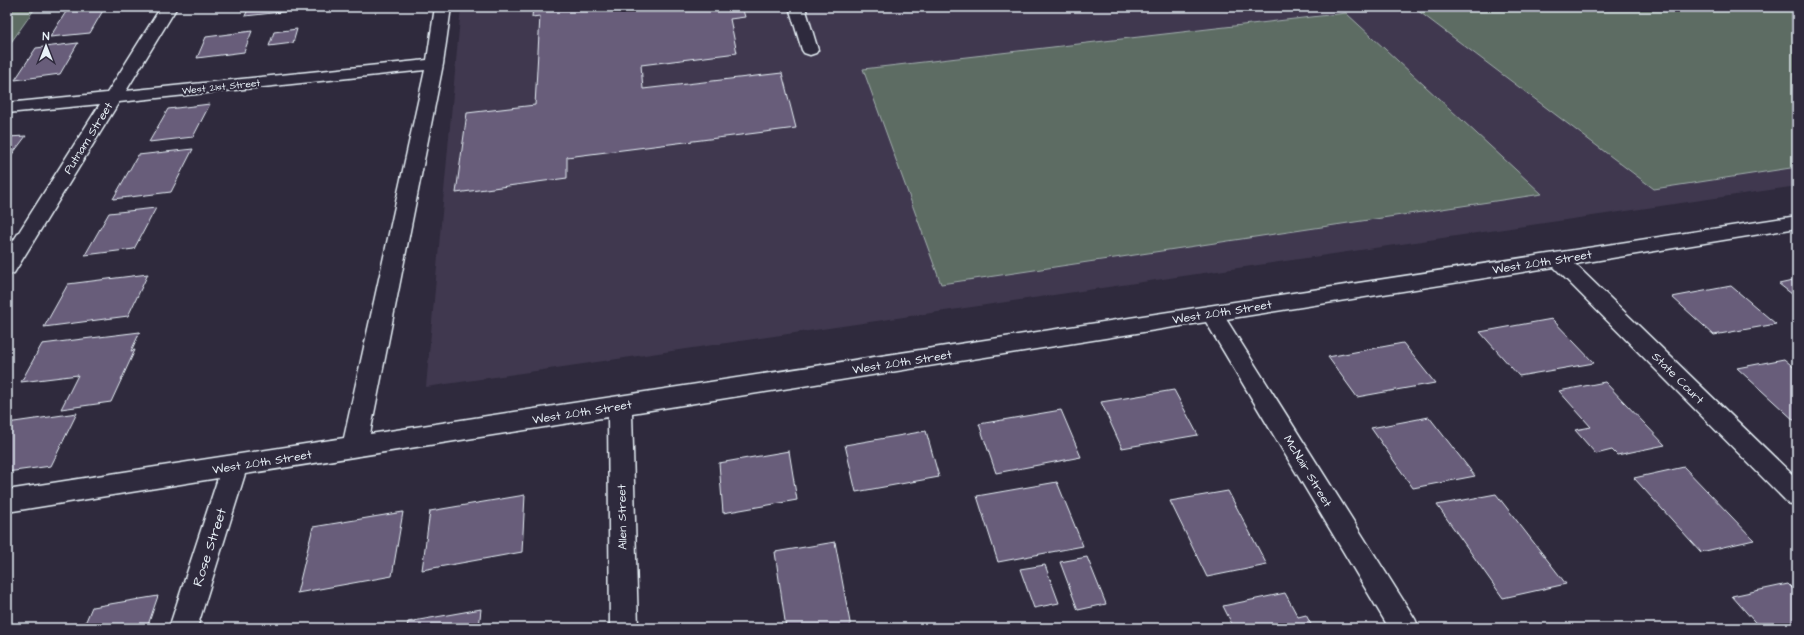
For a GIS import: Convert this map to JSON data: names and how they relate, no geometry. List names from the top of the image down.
{
  "streets": {
    "street": [
      "West 21st Street",
      "Putnam Street",
      "West 20th Street",
      "State Court",
      "McNair Street",
      "Allen Street",
      "Rose Street"
    ]
  },
  "crossings": [
    ["West 21st Street", "Putnam Street"],
    ["West 20th Street", "State Court"],
    ["West 20th Street", "McNair Street"],
    ["West 20th Street", "Allen Street"],
    ["West 20th Street", "Rose Street"]
  ],
  "north": "top"
}
